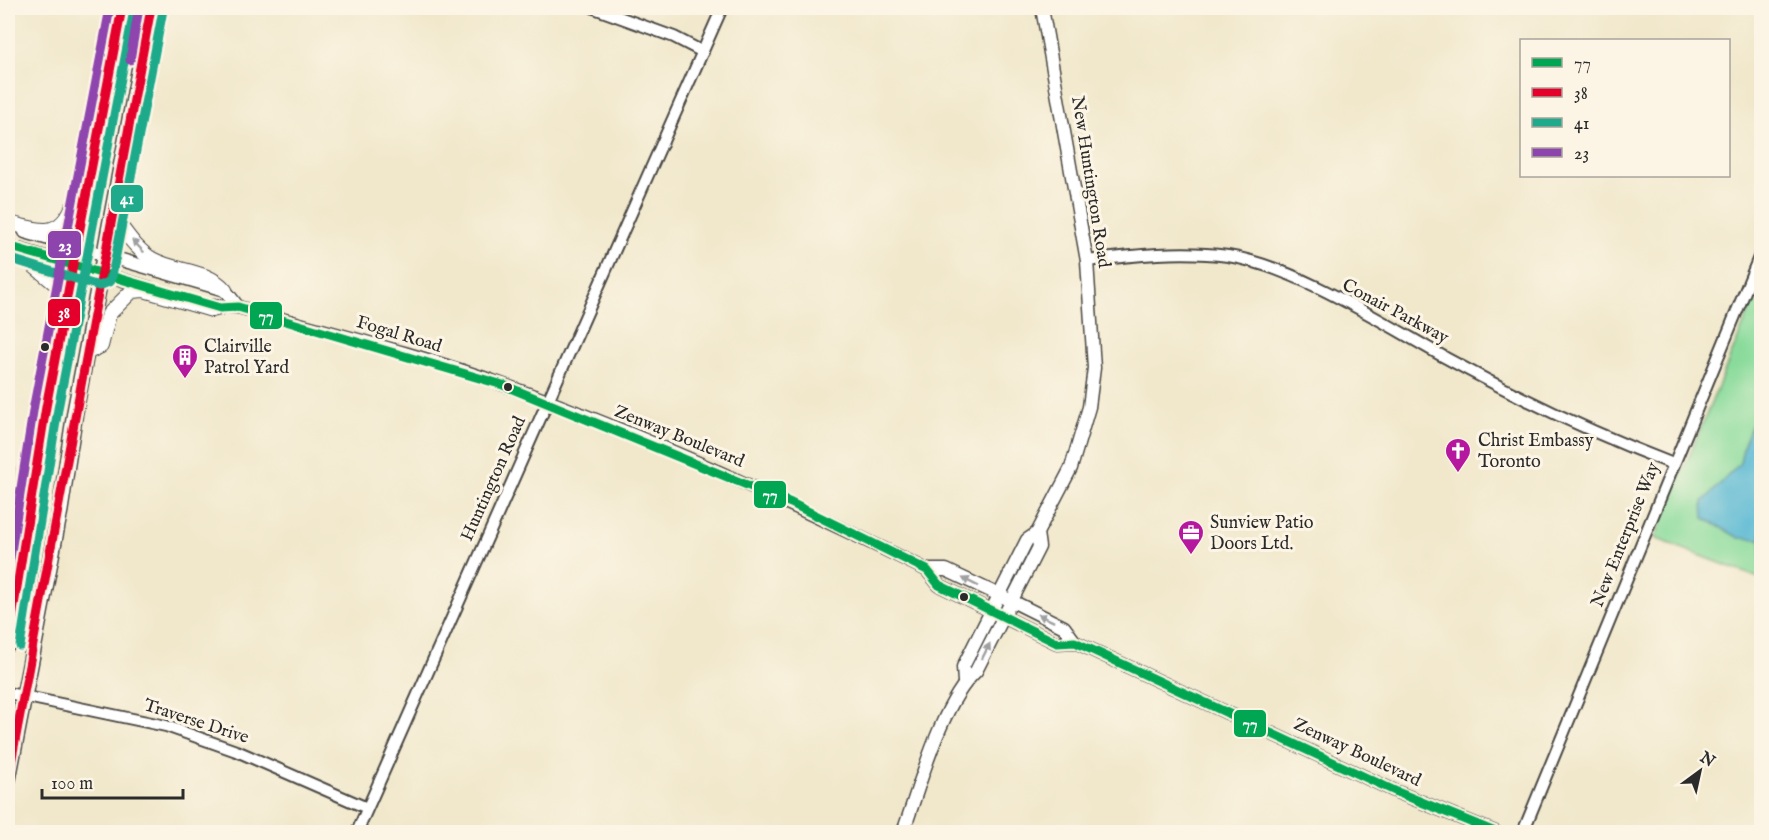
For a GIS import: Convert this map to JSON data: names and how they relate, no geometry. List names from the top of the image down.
{
  "streets": {
    "street": [
      "New Huntington Road",
      "Conair Parkway",
      "Fogal Road",
      "Zenway Boulevard",
      "Huntington Road",
      "New Enterprise Way",
      "Traverse Drive"
    ]
  },
  "crossings": [
    ["New Huntington Road", "Conair Parkway"],
    ["New Huntington Road", "Zenway Boulevard"],
    ["Conair Parkway", "New Enterprise Way"],
    ["Fogal Road", "Zenway Boulevard"],
    ["Fogal Road", "Huntington Road"],
    ["Zenway Boulevard", "Huntington Road"],
    ["Huntington Road", "Traverse Drive"]
  ],
  "places": {
    "building": ["Clairville Patrol Yard"],
    "church": ["Christ Embassy Toronto"],
    "office": ["Sunview Patio Doors Ltd."]
  },
  "lines": [
    "transit line 38",
    "transit line 23",
    "transit line 41",
    "transit line 77"
  ],
  "legend": [
    "77",
    "38",
    "41",
    "23"
  ],
  "scale_bar": "100 m",
  "north": "top right"
}
